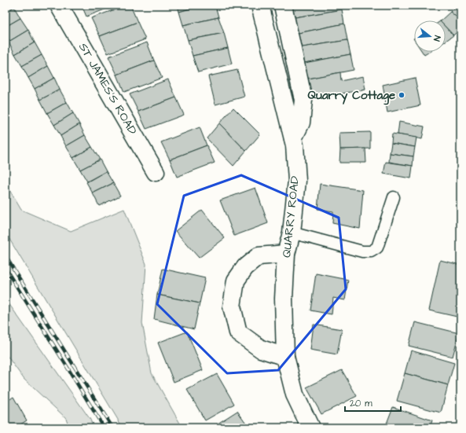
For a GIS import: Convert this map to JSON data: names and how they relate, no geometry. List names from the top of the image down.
{
  "streets": {
    "street": ["ST JAMES'S ROAD", "QUARRY ROAD"]
  },
  "places": ["Quarry Cottage"],
  "scale_bar": "20 m",
  "north": "right"
}
